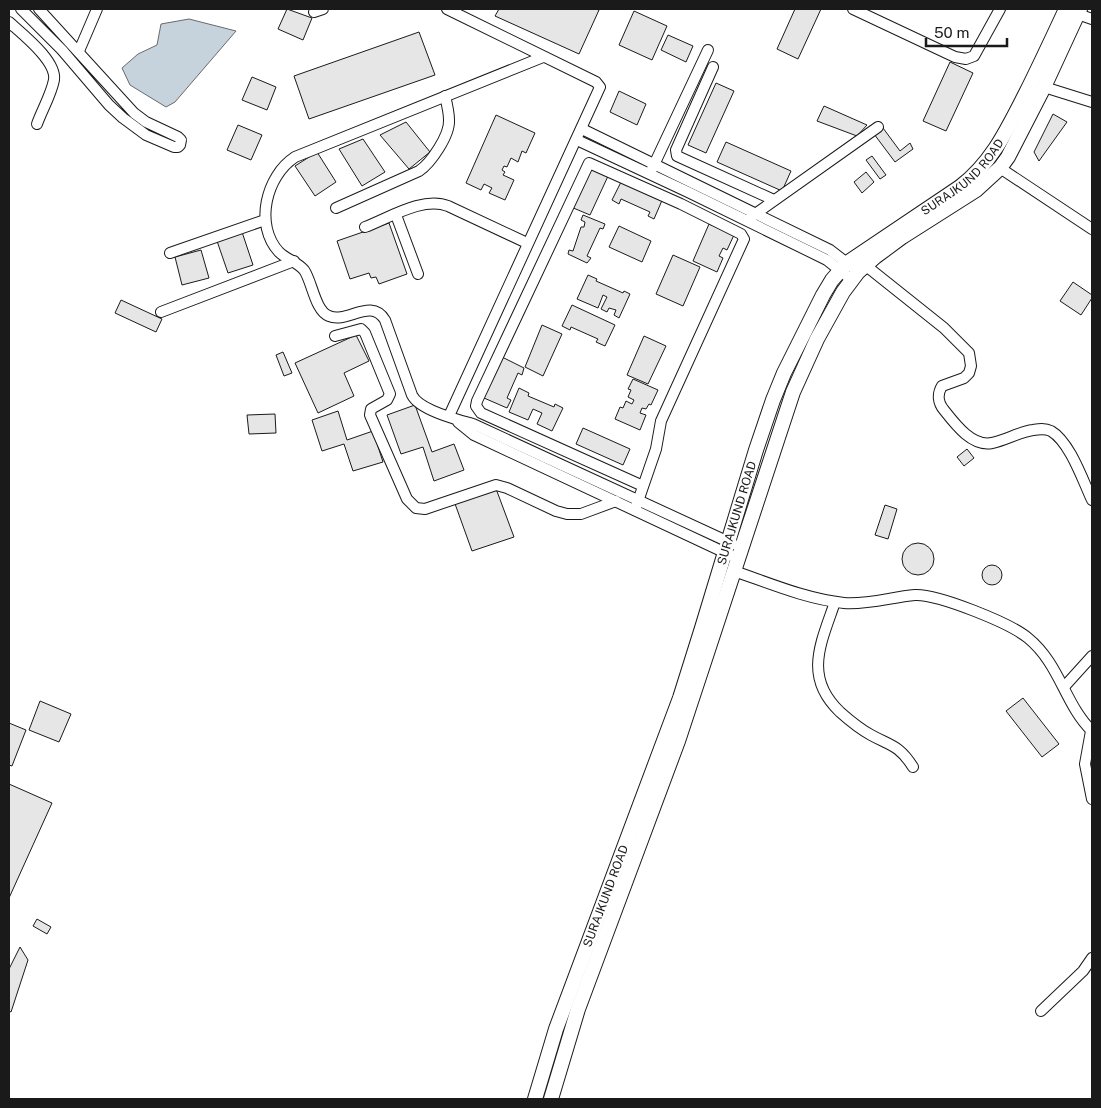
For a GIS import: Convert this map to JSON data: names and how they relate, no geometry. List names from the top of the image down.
{
  "streets": {
    "main road": ["SURAJKUND ROAD"]
  },
  "scale_bar": "50 m"
}
